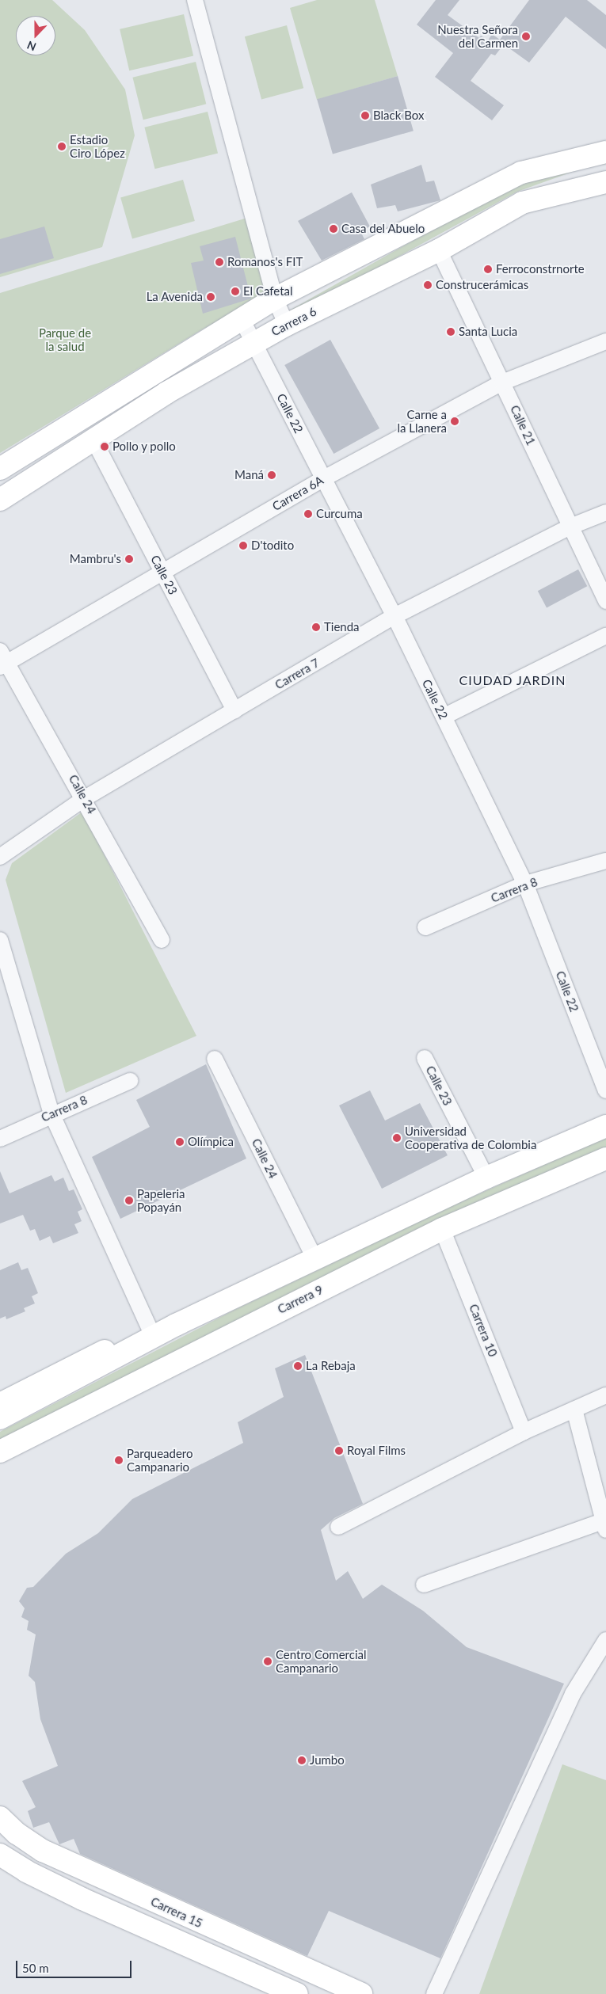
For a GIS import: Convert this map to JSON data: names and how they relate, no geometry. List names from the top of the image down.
{
  "streets": {
    "main road": ["Carrera 6", "Carrera 9", "Carrera 15"],
    "street": [
      "Calle 22",
      "Calle 21",
      "Carrera 6A",
      "Calle 23",
      "Carrera 7",
      "Calle 24",
      "Carrera 8",
      "Carrera 10"
    ]
  },
  "crossings": [
    ["Carrera 6", "Calle 22"],
    ["Carrera 6", "Calle 21"],
    ["Carrera 6", "Calle 23"],
    ["Calle 22", "Carrera 6A"],
    ["Calle 22", "Carrera 7"],
    ["Calle 22", "Carrera 8"],
    ["Calle 21", "Carrera 6A"],
    ["Calle 21", "Carrera 7"],
    ["Carrera 6A", "Calle 23"],
    ["Carrera 6A", "Calle 24"],
    ["Calle 23", "Carrera 7"],
    ["Carrera 7", "Calle 24"],
    ["Carrera 9", "Carrera 10"]
  ],
  "districts": ["CIUDAD JARDIN"],
  "parks": ["Parque de la salud"],
  "places": [
    "Nuestra Señora del Carmen",
    "Black Box",
    "Estadio Ciro López",
    "Casa del Abuelo",
    "Romanos's FIT",
    "Ferroconstrnorte",
    "Construcerámicas",
    "El Cafetal",
    "La Avenida",
    "Santa Lucia",
    "Carne a la Llanera",
    "Pollo y pollo",
    "Maná",
    "Curcuma",
    "D'todito",
    "Mambru's",
    "Tienda",
    "Universidad Cooperativa de Colombia",
    "Olímpica",
    "Papeleria Popayán",
    "La Rebaja",
    "Royal Films",
    "Parqueadero Campanario",
    "Centro Comercial Campanario",
    "Jumbo"
  ],
  "scale_bar": "50 m",
  "north": "bottom"
}
